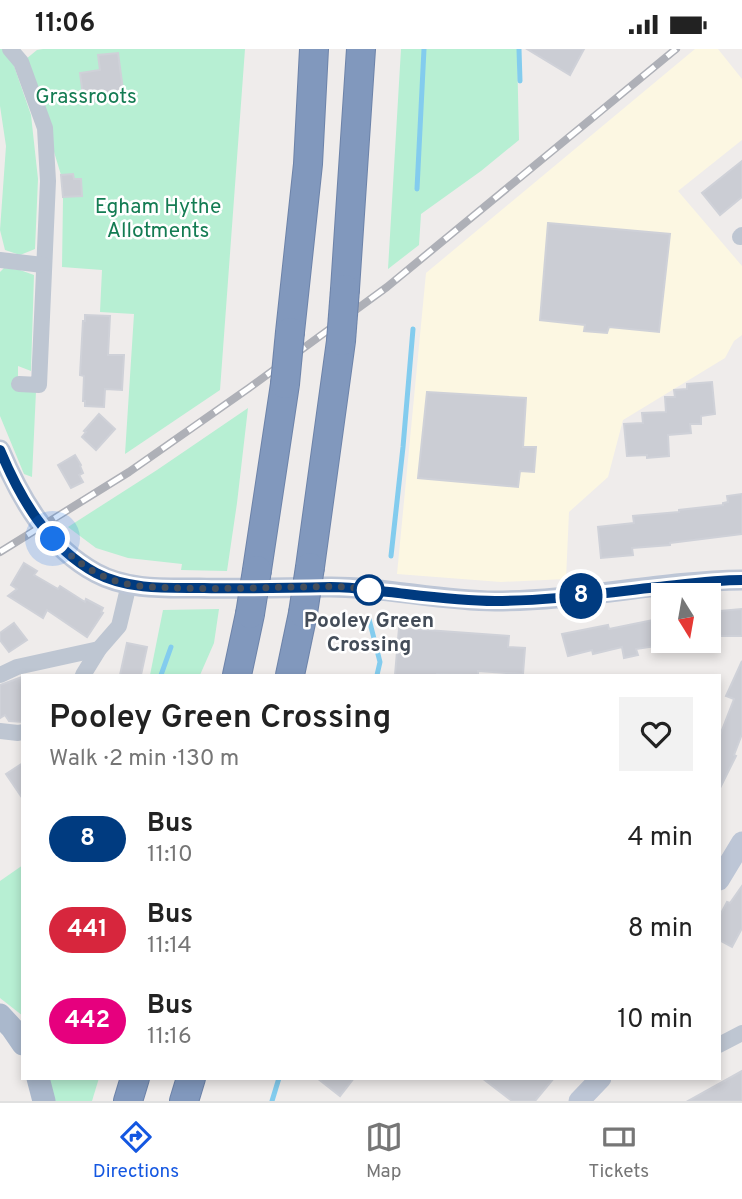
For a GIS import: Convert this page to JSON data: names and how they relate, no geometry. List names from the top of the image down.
{
  "parks": ["Grassroots", "Egham Hythe Allotments"],
  "places": ["Pooley Green Crossing"],
  "lines": ["bus line 8"],
  "north": "bottom",
  "page": {
    "status": "11:06",
    "on_map": "8",
    "heading": ["Pooley Green Crossing", "Walk · 2 min · 130 m"],
    "list": [
      {
        "mark": "8",
        "name": "Bus",
        "note": "11:10",
        "value": "4 min"
      },
      {
        "mark": "441",
        "name": "Bus",
        "note": "11:14",
        "value": "8 min"
      },
      {
        "mark": "442",
        "name": "Bus",
        "note": "11:16",
        "value": "10 min"
      }
    ],
    "tabs": ["Directions", "Map", "Tickets"]
  }
}
